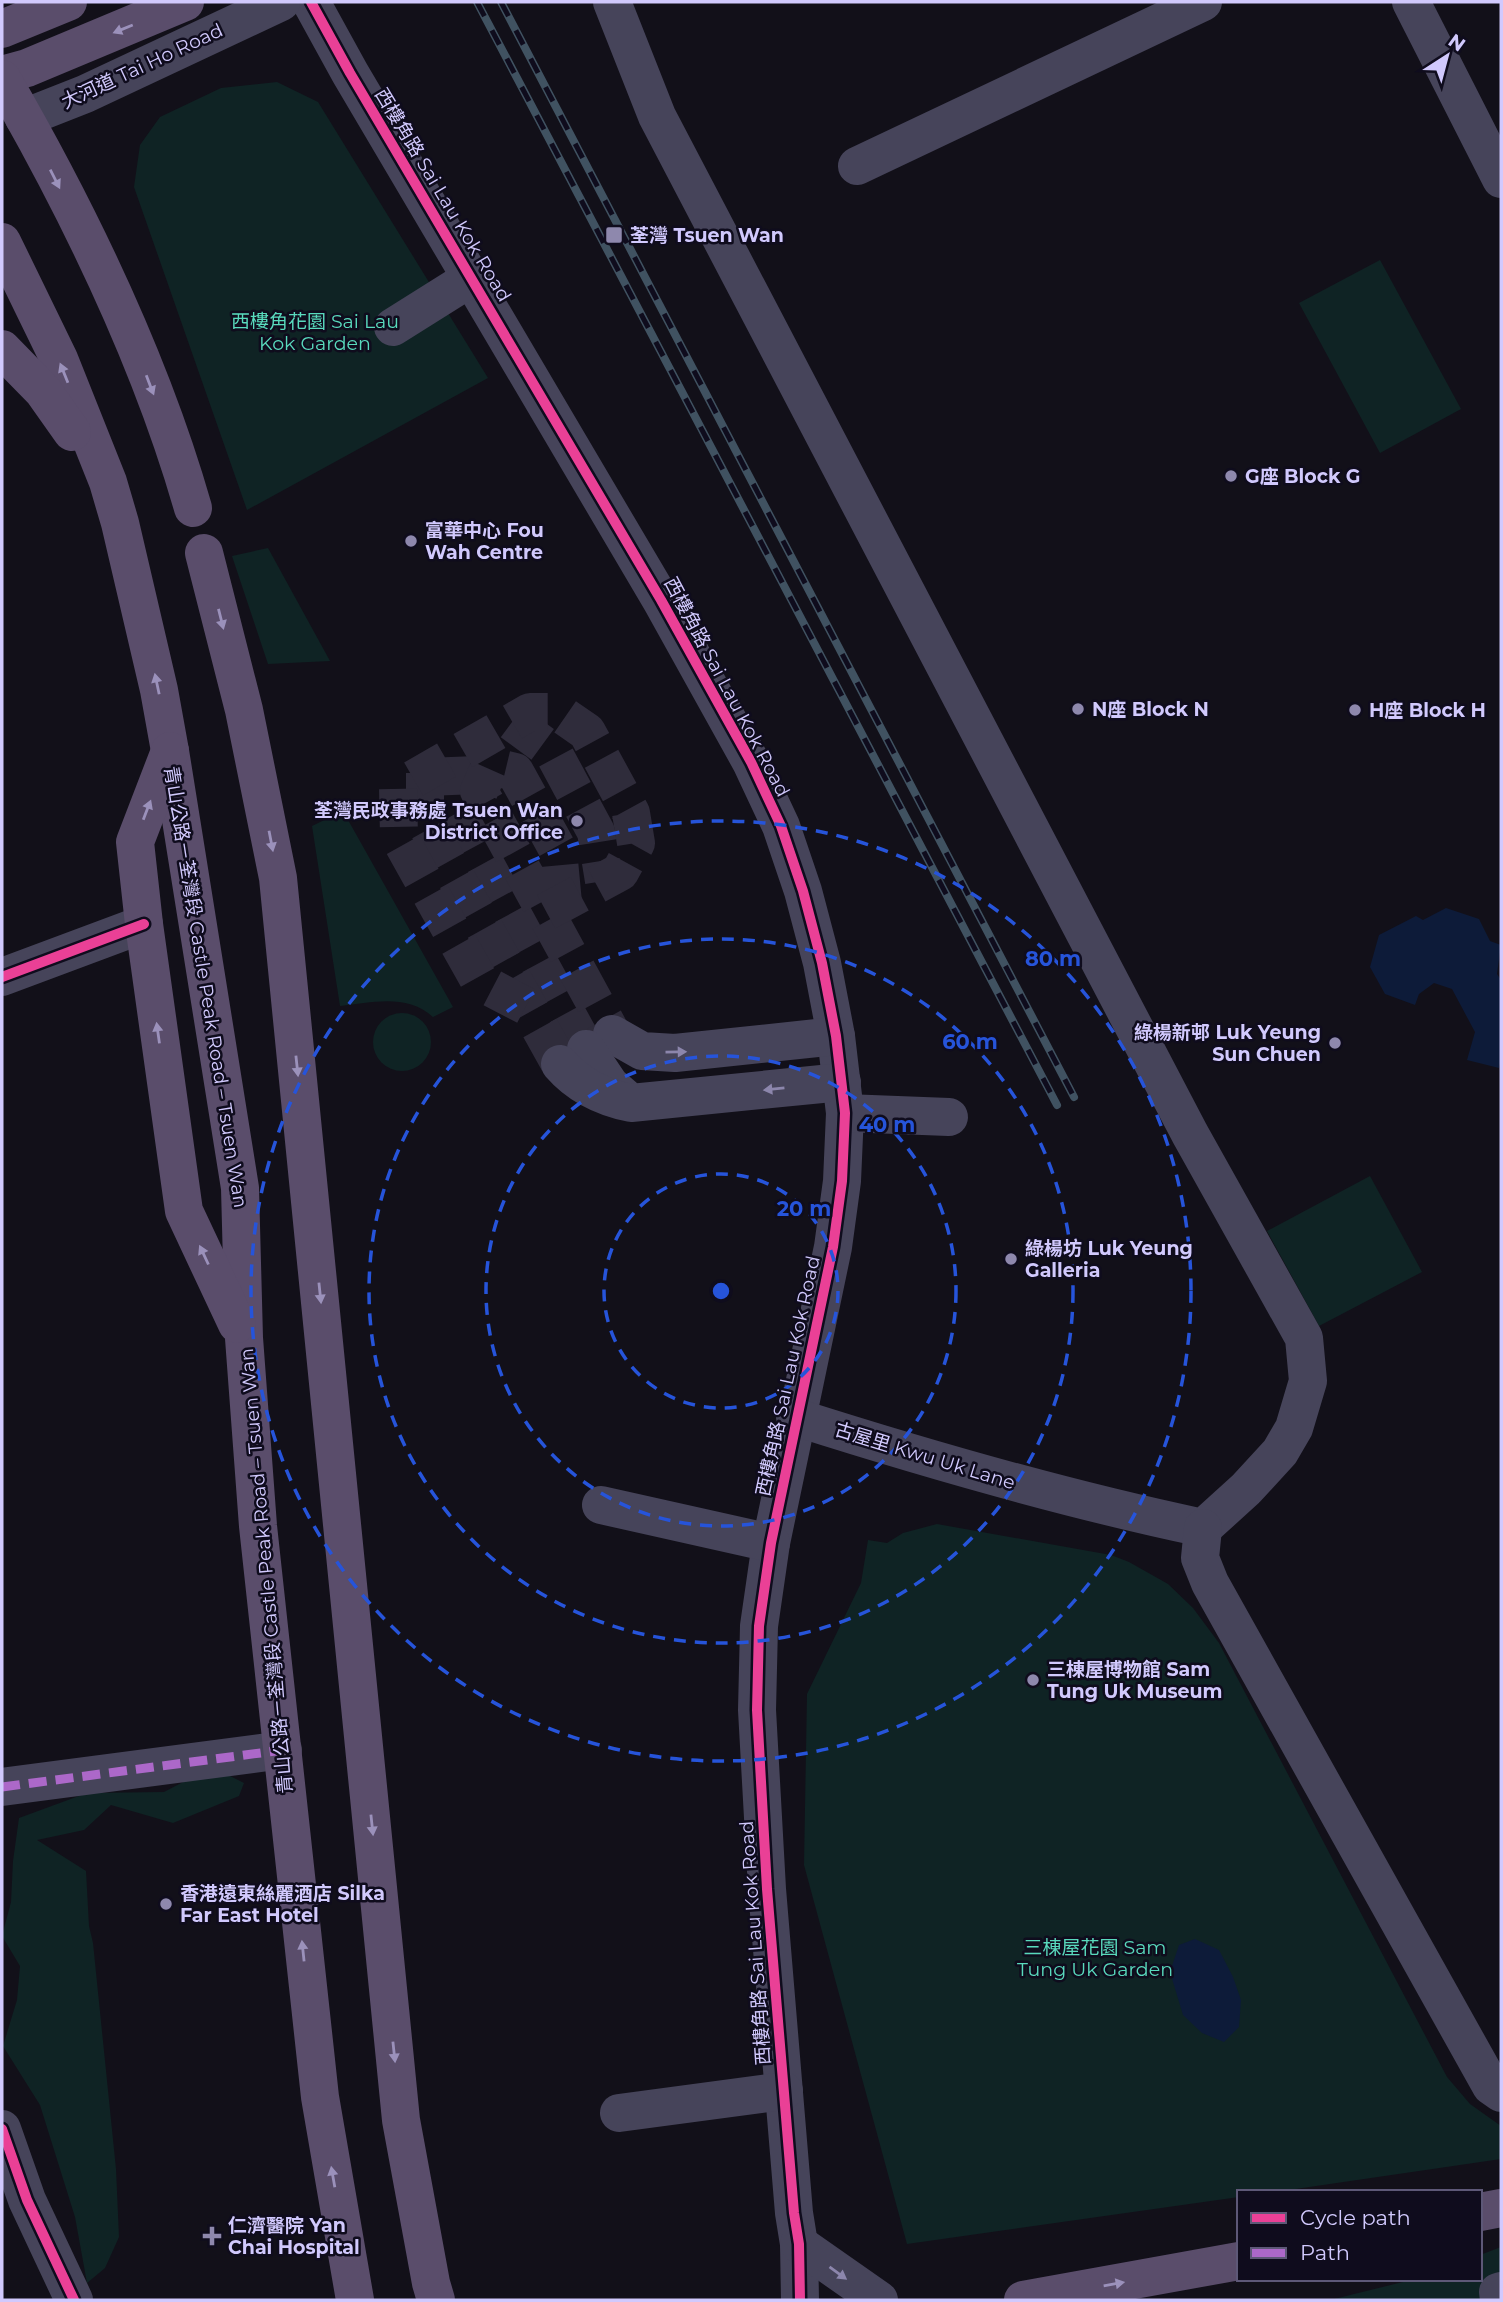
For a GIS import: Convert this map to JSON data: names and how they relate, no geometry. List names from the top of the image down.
{
  "streets": {
    "main road": ["青山公路－荃灣段 Castle Peak Road – Tsuen Wan"],
    "street": ["大河道 Tai Ho Road", "西樓角路 Sai Lau Kok Road", "古屋里 Kwu Uk Lane"]
  },
  "crossings": [
    ["西樓角路 Sai Lau Kok Road", "古屋里 Kwu Uk Lane"]
  ],
  "parks": ["西樓角花園 Sai Lau Kok Garden", "三棟屋花園 Sam Tung Uk Garden"],
  "places": {
    "transit": ["荃灣 Tsuen Wan"],
    "other": [
      "G座 Block G",
      "富華中心 Fou Wah Centre",
      "N座 Block N",
      "H座 Block H",
      "荃灣民政事務處 Tsuen Wan District Office",
      "綠楊新邨 Luk Yeung Sun Chuen",
      "綠楊坊 Luk Yeung Galleria",
      "三棟屋博物館 Sam Tung Uk Museum",
      "香港遠東絲麗酒店 Silka Far East Hotel"
    ],
    "health": ["仁濟醫院 Yan Chai Hospital"]
  },
  "legend": ["Cycle path", "Path"],
  "north": "top right",
  "rings": [
    "80 m",
    "60 m",
    "40 m",
    "20 m"
  ]
}
